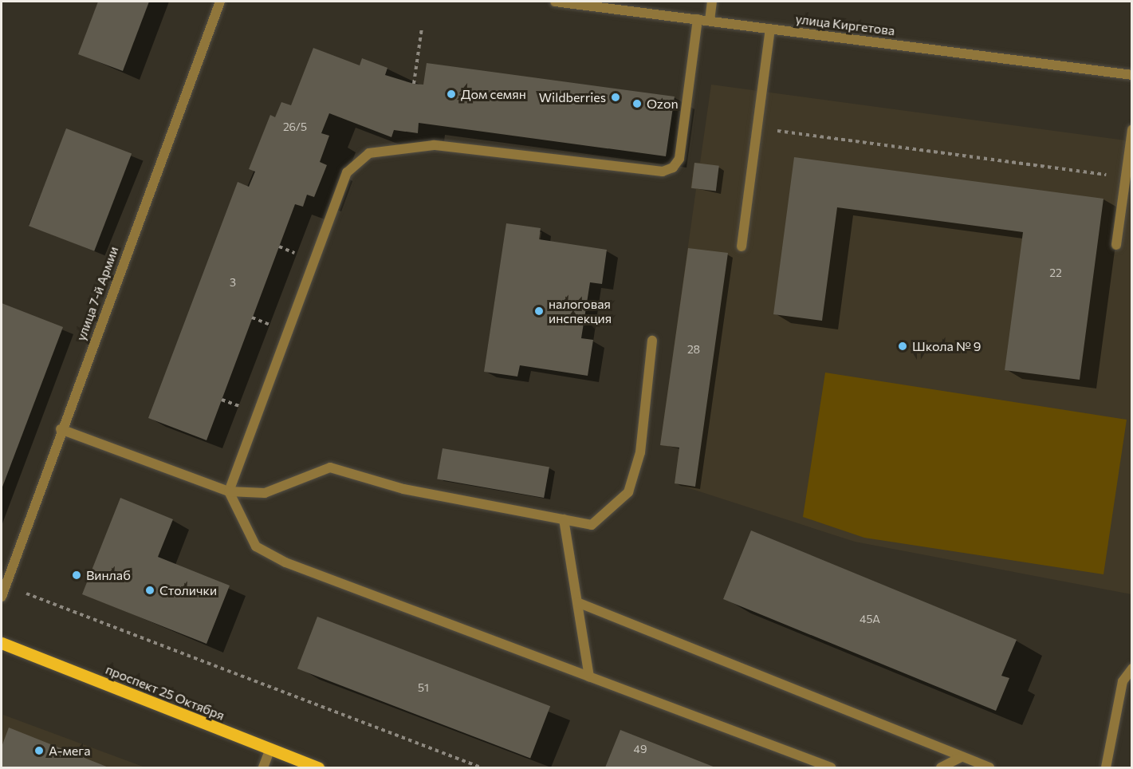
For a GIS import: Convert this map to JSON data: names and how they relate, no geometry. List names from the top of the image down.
{
  "streets": {
    "main road": ["проспект 25 Октября"],
    "street": ["улица Киргетова", "улица 7-й Армии"]
  },
  "places": [
    "Дом семян",
    "Wildberries",
    "Ozon",
    "налоговая инспекция",
    "Школа № 9",
    "Винлаб",
    "Столички",
    "А-мега"
  ],
  "house_numbers": [
    "26/5",
    "22",
    "3",
    "28",
    "45А",
    "51",
    "49"
  ]
}
